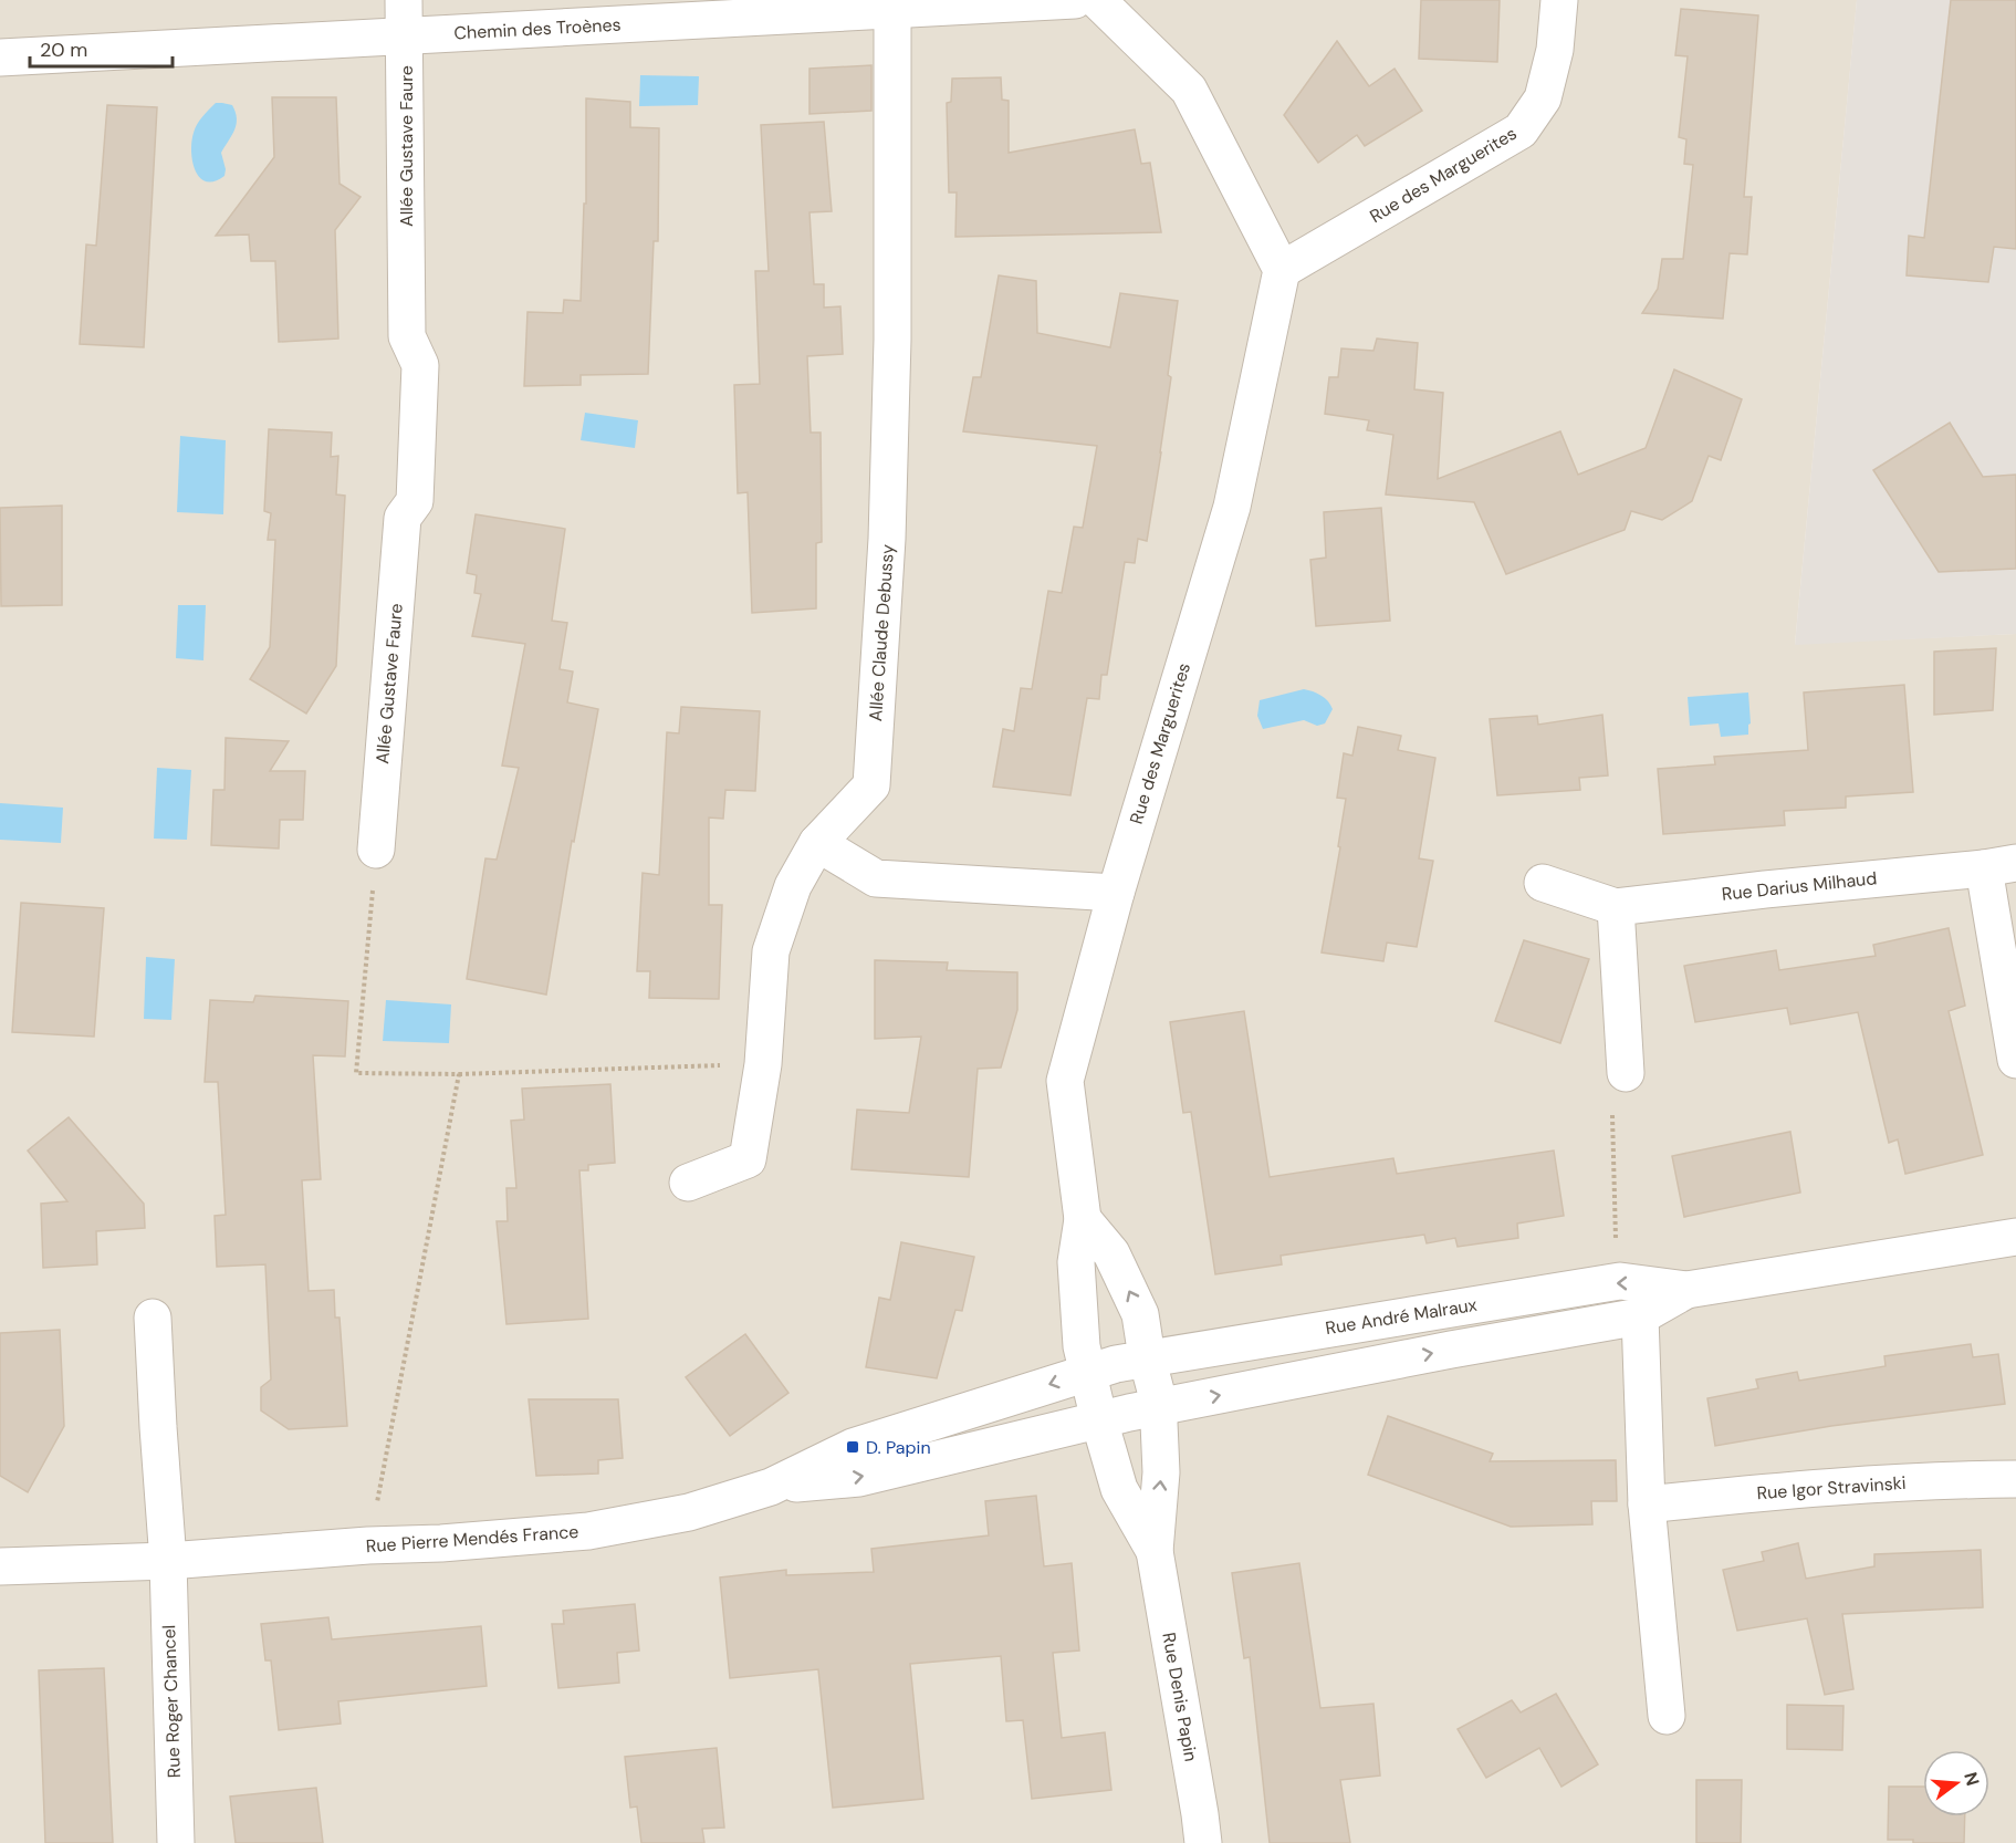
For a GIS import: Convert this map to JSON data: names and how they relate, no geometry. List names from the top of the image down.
{
  "streets": {
    "street": [
      "Chemin des Troènes",
      "Allée Gustave Faure",
      "Rue des Marguerites",
      "Allée Claude Debussy",
      "Rue Darius Milhaud",
      "Rue André Malraux",
      "Rue Igor Stravinski",
      "Rue Pierre Mendés France",
      "Rue Denis Papin",
      "Rue Roger Chancel"
    ]
  },
  "crossings": [
    ["Chemin des Troènes", "Allée Gustave Faure"],
    ["Chemin des Troènes", "Allée Claude Debussy"],
    ["Rue des Marguerites", "Rue André Malraux"],
    ["Rue des Marguerites", "Rue Pierre Mendés France"],
    ["Rue des Marguerites", "Rue Denis Papin"],
    ["Rue André Malraux", "Rue Pierre Mendés France"],
    ["Rue André Malraux", "Rue Denis Papin"],
    ["Rue Pierre Mendés France", "Rue Denis Papin"],
    ["Rue Pierre Mendés France", "Rue Roger Chancel"]
  ],
  "places": {
    "transit": ["D. Papin"]
  },
  "scale_bar": "20 m",
  "north": "right"
}
